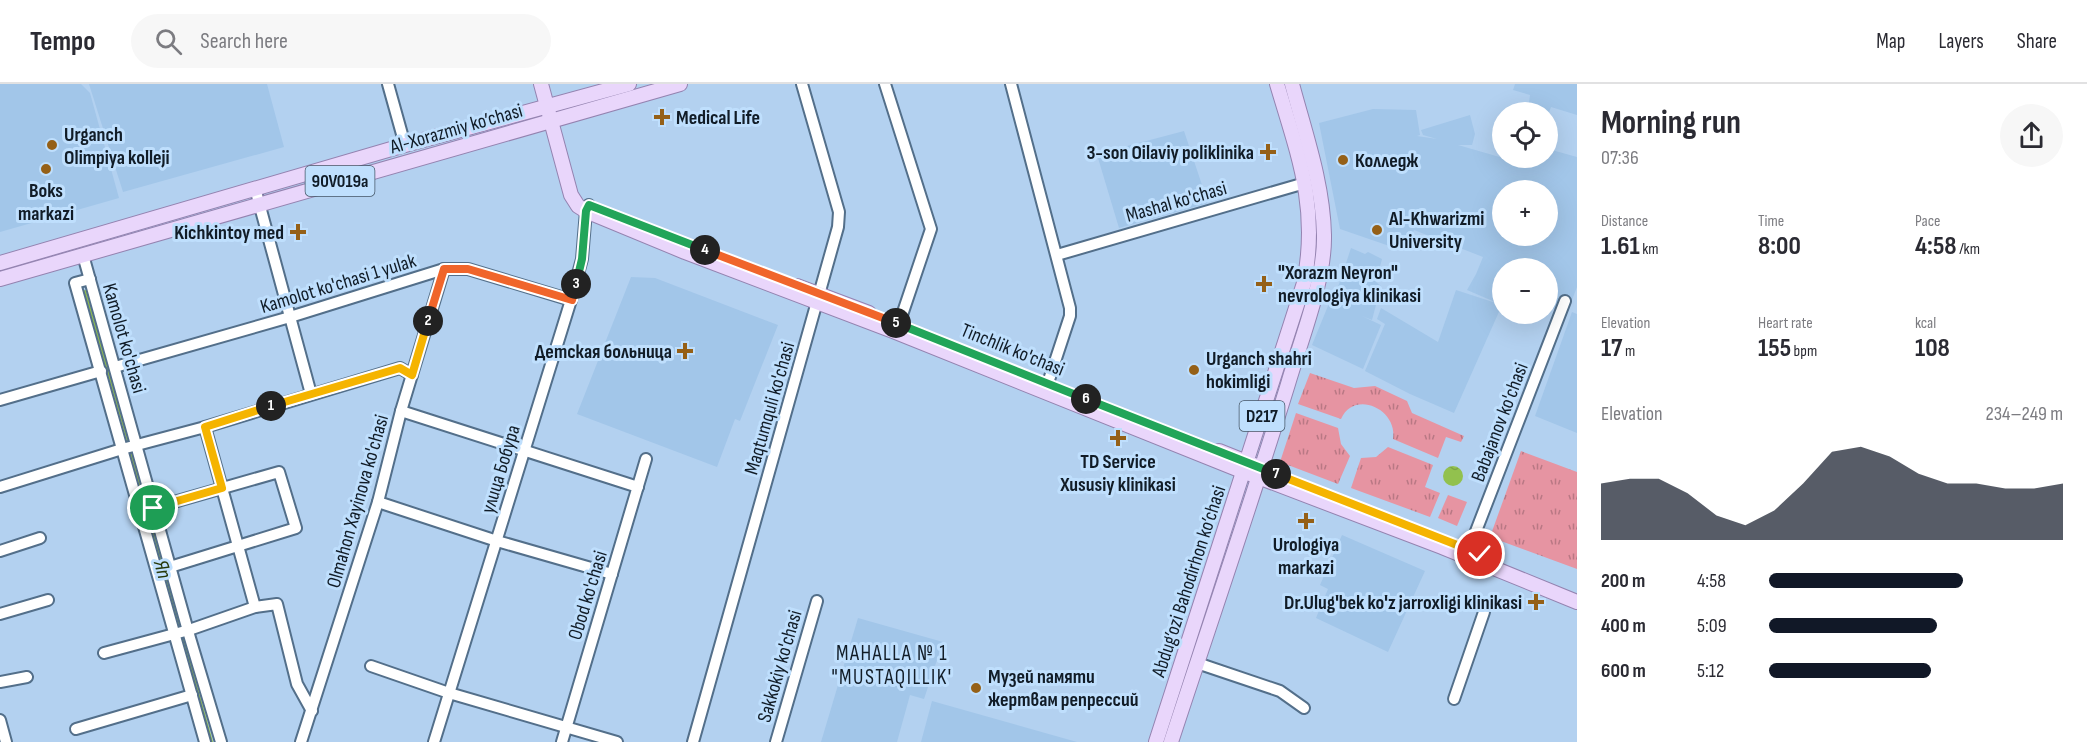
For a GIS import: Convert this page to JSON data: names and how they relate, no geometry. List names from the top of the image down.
{
  "streets": {
    "main road": [
      "Al-Xorazmiy ko’chasi",
      "90V019a",
      "Tinchlik ko'chasi",
      "D217",
      "Abdug’ozi Bahodirhon ko’chasi"
    ],
    "street": [
      "Mashal ko'chasi",
      "Kamolot ko'chasi 1 yulak",
      "Kamolot ko'chasi",
      "Maqtumquli ko'chasi",
      "Babajanov ko'chasi",
      "улица Бобура",
      "Olmahon Xayinova ko'chasi",
      "Obod ko'chasi",
      "Sakkokiy ko'chasi"
    ]
  },
  "crossings": [
    ["Mashal ko'chasi", "Abdug’ozi Bahodirhon ko’chasi"],
    ["Kamolot ko'chasi 1 yulak", "Kamolot ko'chasi"],
    ["Kamolot ko'chasi 1 yulak", "улица Бобура"],
    ["Kamolot ko'chasi 1 yulak", "Olmahon Xayinova ko'chasi"],
    ["Tinchlik ko'chasi", "Maqtumquli ko'chasi"],
    ["Tinchlik ko'chasi", "Babajanov ko'chasi"],
    ["Tinchlik ko'chasi", "улица Бобура"],
    ["Tinchlik ko'chasi", "Abdug’ozi Bahodirhon ko’chasi"]
  ],
  "districts": ["MAHALLA № 1 \"MUSTAQILLIK'"],
  "water": ["Яп"],
  "places": {
    "health": [
      "Medical Life",
      "3-son Oilaviy poliklinika",
      "Kichkintoy med",
      "\"Xorazm Neyron\" nevrologiya klinikasi",
      "Детская больница",
      "TD Service Xususiy klinikasi",
      "Urologiya markazi",
      "Dr.Ulug'bek ko'z jarroxligi klinikasi"
    ],
    "other": [
      "Urganch Olimpiya kolleji",
      "Колледж",
      "Boks markazi",
      "Al-Khwarizmi University",
      "Urganch shahri hokimligi",
      "Музей памяти жертвам репрессий"
    ]
  },
  "page": {
    "header": "Tempo",
    "search": "Search here",
    "nav": ["Map", "Layers", "Share"],
    "heading": ["Morning run", "07:36"],
    "map_buttons": ["+", "−"],
    "stats": [
      ["Distance", "1.61 km"],
      ["Time", "8:00"],
      ["Pace", "4:58 /km"],
      ["Elevation", "17 m"],
      ["Heart rate", "155 bpm"],
      ["kcal", "108"]
    ],
    "pins": [
      "4",
      "3",
      "2",
      "5",
      "6",
      "1",
      "7"
    ],
    "chart": ["Elevation", "234–249 m"],
    "list": [
      {
        "name": "200 m",
        "note": "4:58"
      },
      {
        "name": "400 m",
        "note": "5:09"
      },
      {
        "name": "600 m",
        "note": "5:12"
      }
    ]
  }
}
